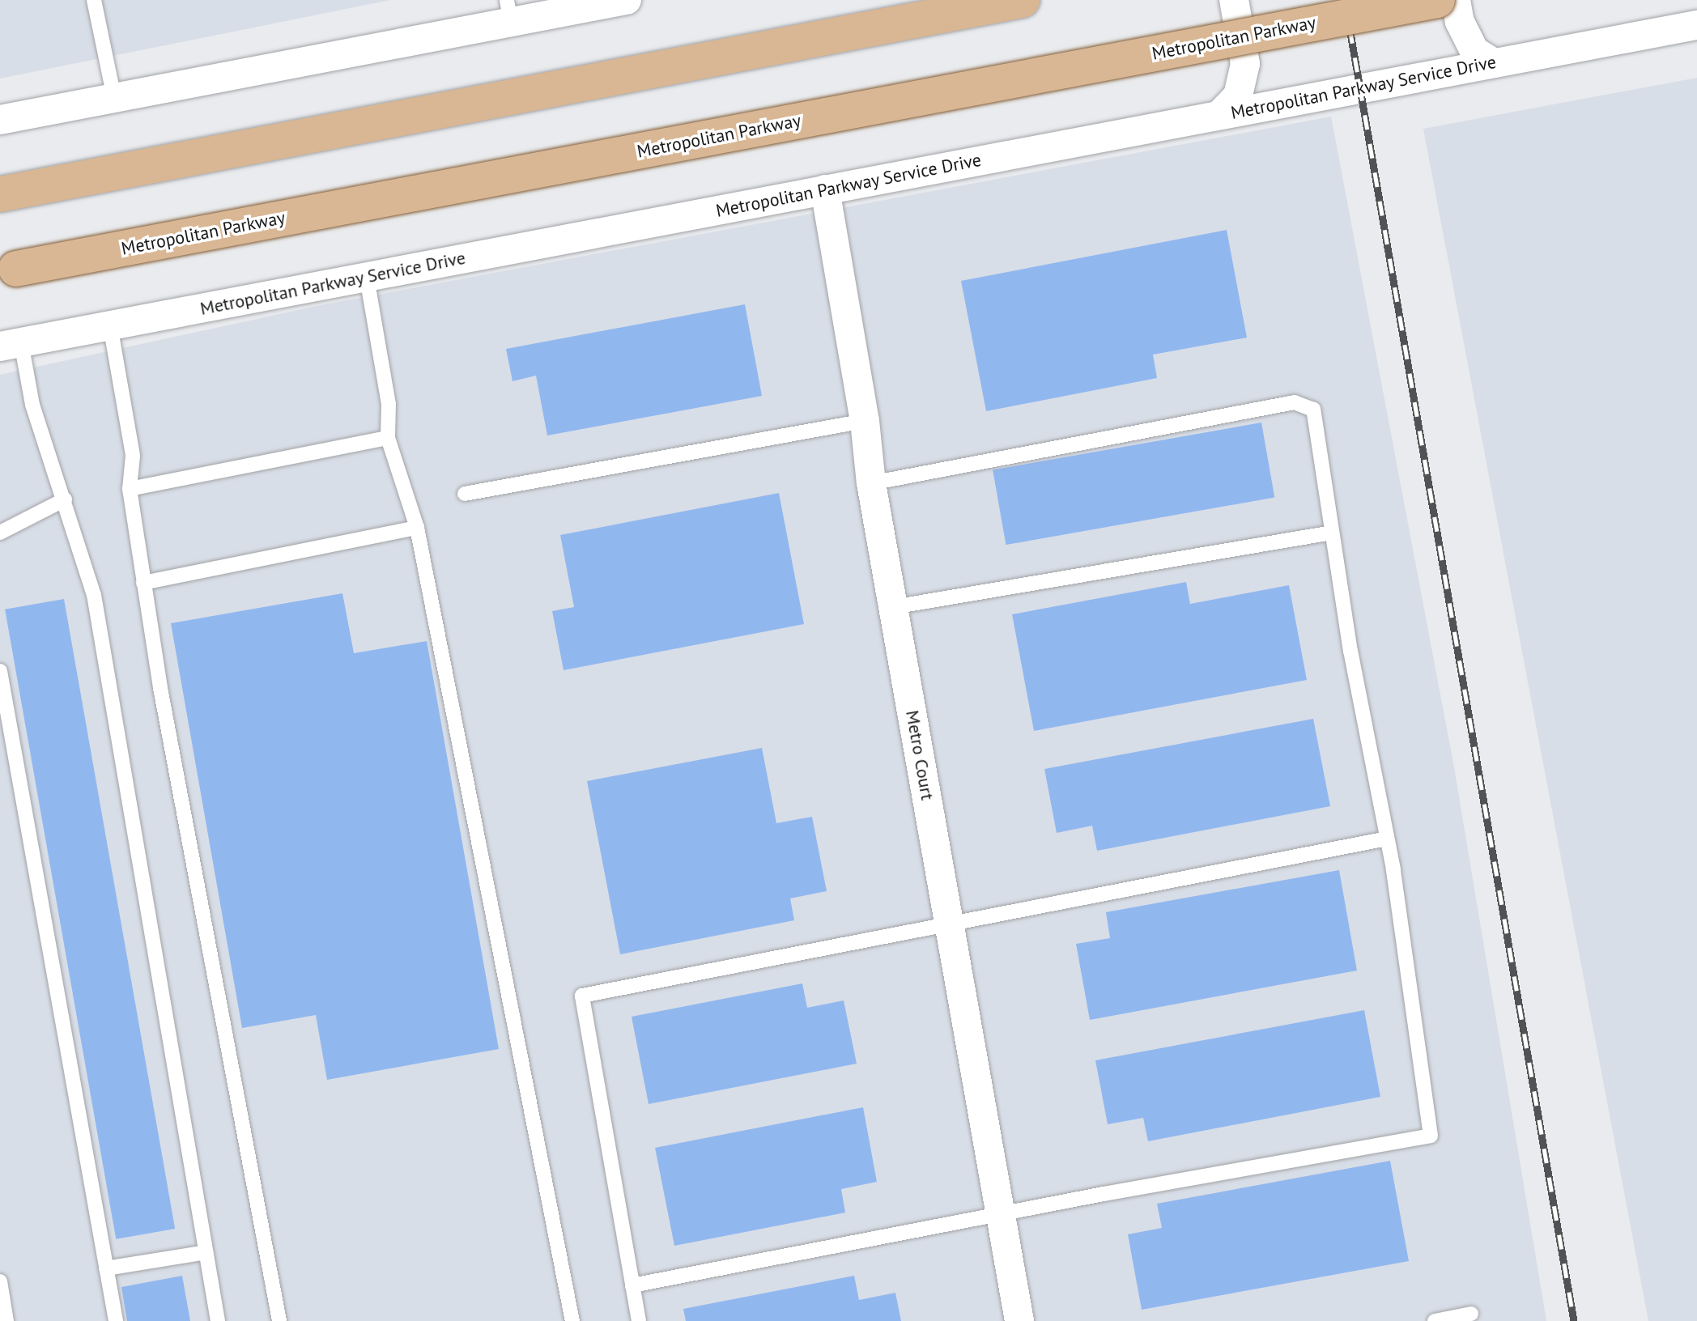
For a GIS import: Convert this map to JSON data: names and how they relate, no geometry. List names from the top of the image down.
{
  "streets": {
    "main road": ["Metropolitan Parkway"],
    "street": ["Metropolitan Parkway Service Drive", "Metro Court"]
  },
  "crossings": [
    ["Metropolitan Parkway Service Drive", "Metro Court"]
  ]
}
